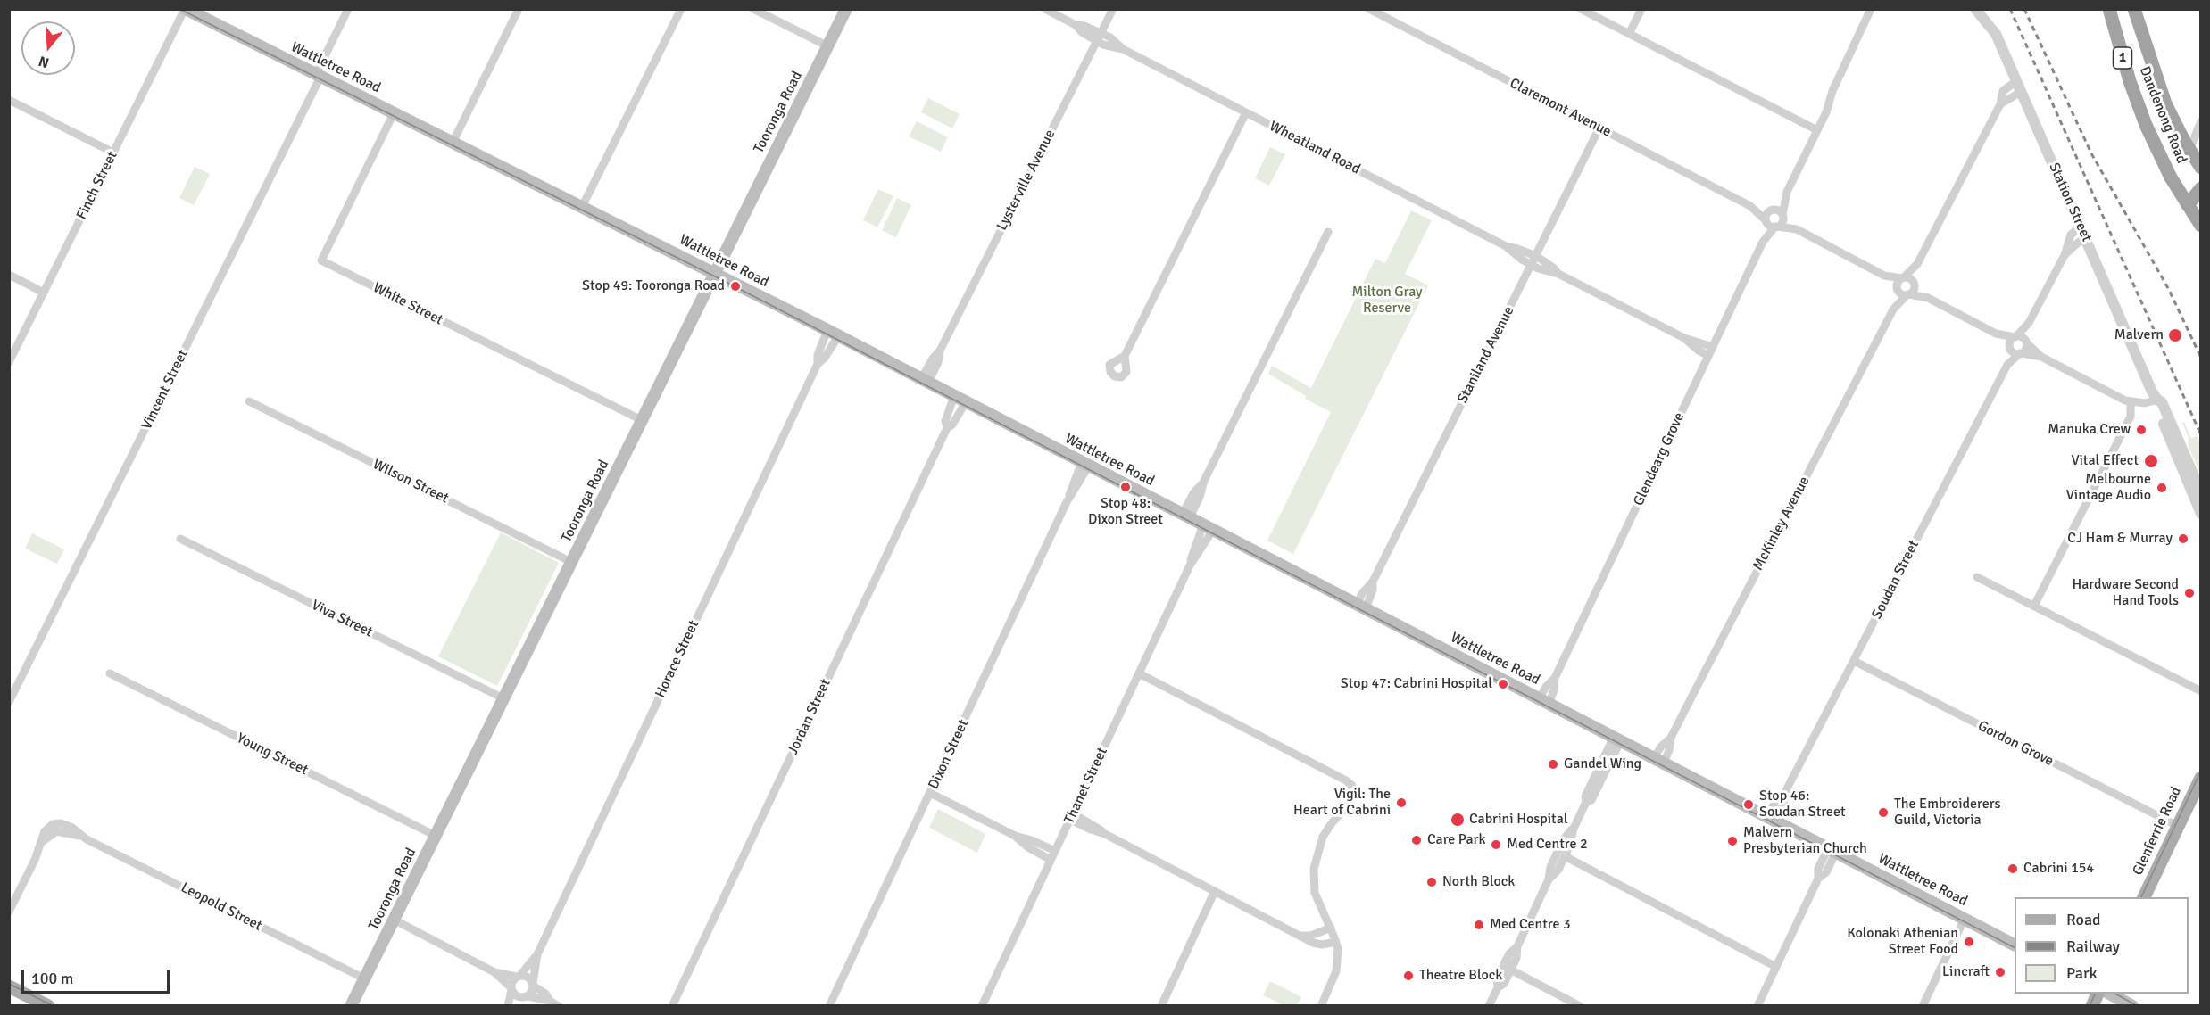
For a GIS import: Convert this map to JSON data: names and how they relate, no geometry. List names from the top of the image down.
{
  "streets": {
    "highway": ["1", "Dandenong Road"],
    "main road": ["Wattletree Road", "Tooronga Road", "Glenferrie Road"],
    "street": [
      "Claremont Avenue",
      "Wheatland Road",
      "Lysterville Avenue",
      "Finch Street",
      "Station Street",
      "White Street",
      "Staniland Avenue",
      "Vincent Street",
      "Glendearg Grove",
      "Wilson Street",
      "McKinley Avenue",
      "Soudan Street",
      "Viva Street",
      "Horace Street",
      "Jordan Street",
      "Gordon Grove",
      "Young Street",
      "Dixon Street",
      "Thanet Street",
      "Leopold Street"
    ]
  },
  "crossings": [
    ["Wattletree Road", "Tooronga Road"],
    ["Wattletree Road", "Lysterville Avenue"],
    ["Wattletree Road", "Finch Street"],
    ["Wattletree Road", "White Street"],
    ["Wattletree Road", "Staniland Avenue"],
    ["Wattletree Road", "Vincent Street"],
    ["Wattletree Road", "Glendearg Grove"],
    ["Wattletree Road", "McKinley Avenue"],
    ["Wattletree Road", "Soudan Street"],
    ["Wattletree Road", "Horace Street"],
    ["Wattletree Road", "Jordan Street"],
    ["Wattletree Road", "Dixon Street"],
    ["Wattletree Road", "Thanet Street"],
    ["Claremont Avenue", "Staniland Avenue"],
    ["Claremont Avenue", "Glendearg Grove"],
    ["Tooronga Road", "White Street"],
    ["Tooronga Road", "Wilson Street"],
    ["Tooronga Road", "Viva Street"],
    ["Tooronga Road", "Young Street"],
    ["Tooronga Road", "Leopold Street"],
    ["Wheatland Road", "Lysterville Avenue"],
    ["Wheatland Road", "Staniland Avenue"],
    ["Wheatland Road", "Glendearg Grove"],
    ["Soudan Street", "Gordon Grove"],
    ["Gordon Grove", "Glenferrie Road"]
  ],
  "parks": ["Milton Gray Reserve"],
  "places": [
    "Stop 49: Tooronga Road",
    "Malvern",
    "Manuka Crew",
    "Vital Effect",
    "Stop 48: Dixon Street",
    "Melbourne Vintage Audio",
    "CJ Ham & Murray",
    "Hardware Second Hand Tools",
    "Stop 47: Cabrini Hospital",
    "Gandel Wing",
    "Vigil: The Heart of Cabrini",
    "Stop 46: Soudan Street",
    "The Embroiderers Guild, Victoria",
    "Cabrini Hospital",
    "Care Park",
    "Malvern Presbyterian Church",
    "Med Centre 2",
    "Cabrini 154",
    "North Block",
    "Med Centre 3",
    "Kolonaki Athenian Street Food",
    "Lincraft",
    "Theatre Block"
  ],
  "legend": ["Road", "Railway", "Park"],
  "scale_bar": "100 m",
  "north": "bottom"
}
